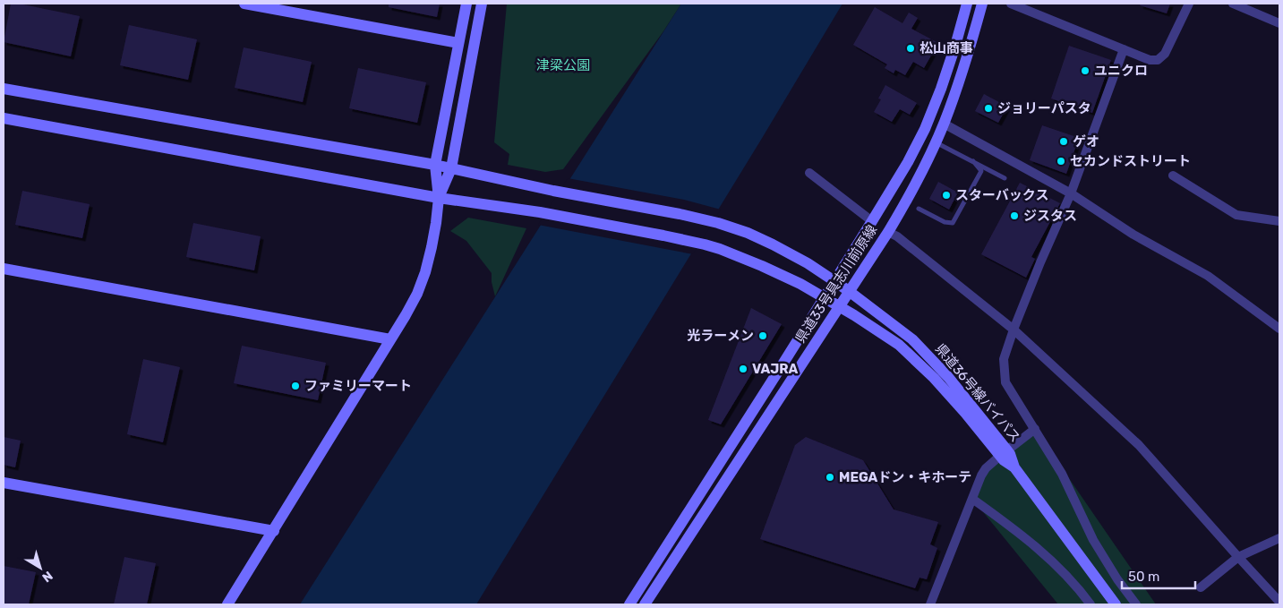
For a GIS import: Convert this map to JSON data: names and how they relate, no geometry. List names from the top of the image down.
{
  "streets": {
    "street": ["県道33号具志川前原線", "県道36号線バイパス"]
  },
  "crossings": [
    ["県道33号具志川前原線", "県道36号線バイパス"]
  ],
  "parks": ["津梁公園"],
  "places": [
    "松山商事",
    "ユニクロ",
    "ジョリーパスタ",
    "ゲオ",
    "セカンドストリート",
    "スターバックス",
    "ジスタス",
    "光ラーメン",
    "VAJRA",
    "ファミリーマート",
    "MEGAドン・キホーテ"
  ],
  "scale_bar": "50 m",
  "north": "bottom right"
}
